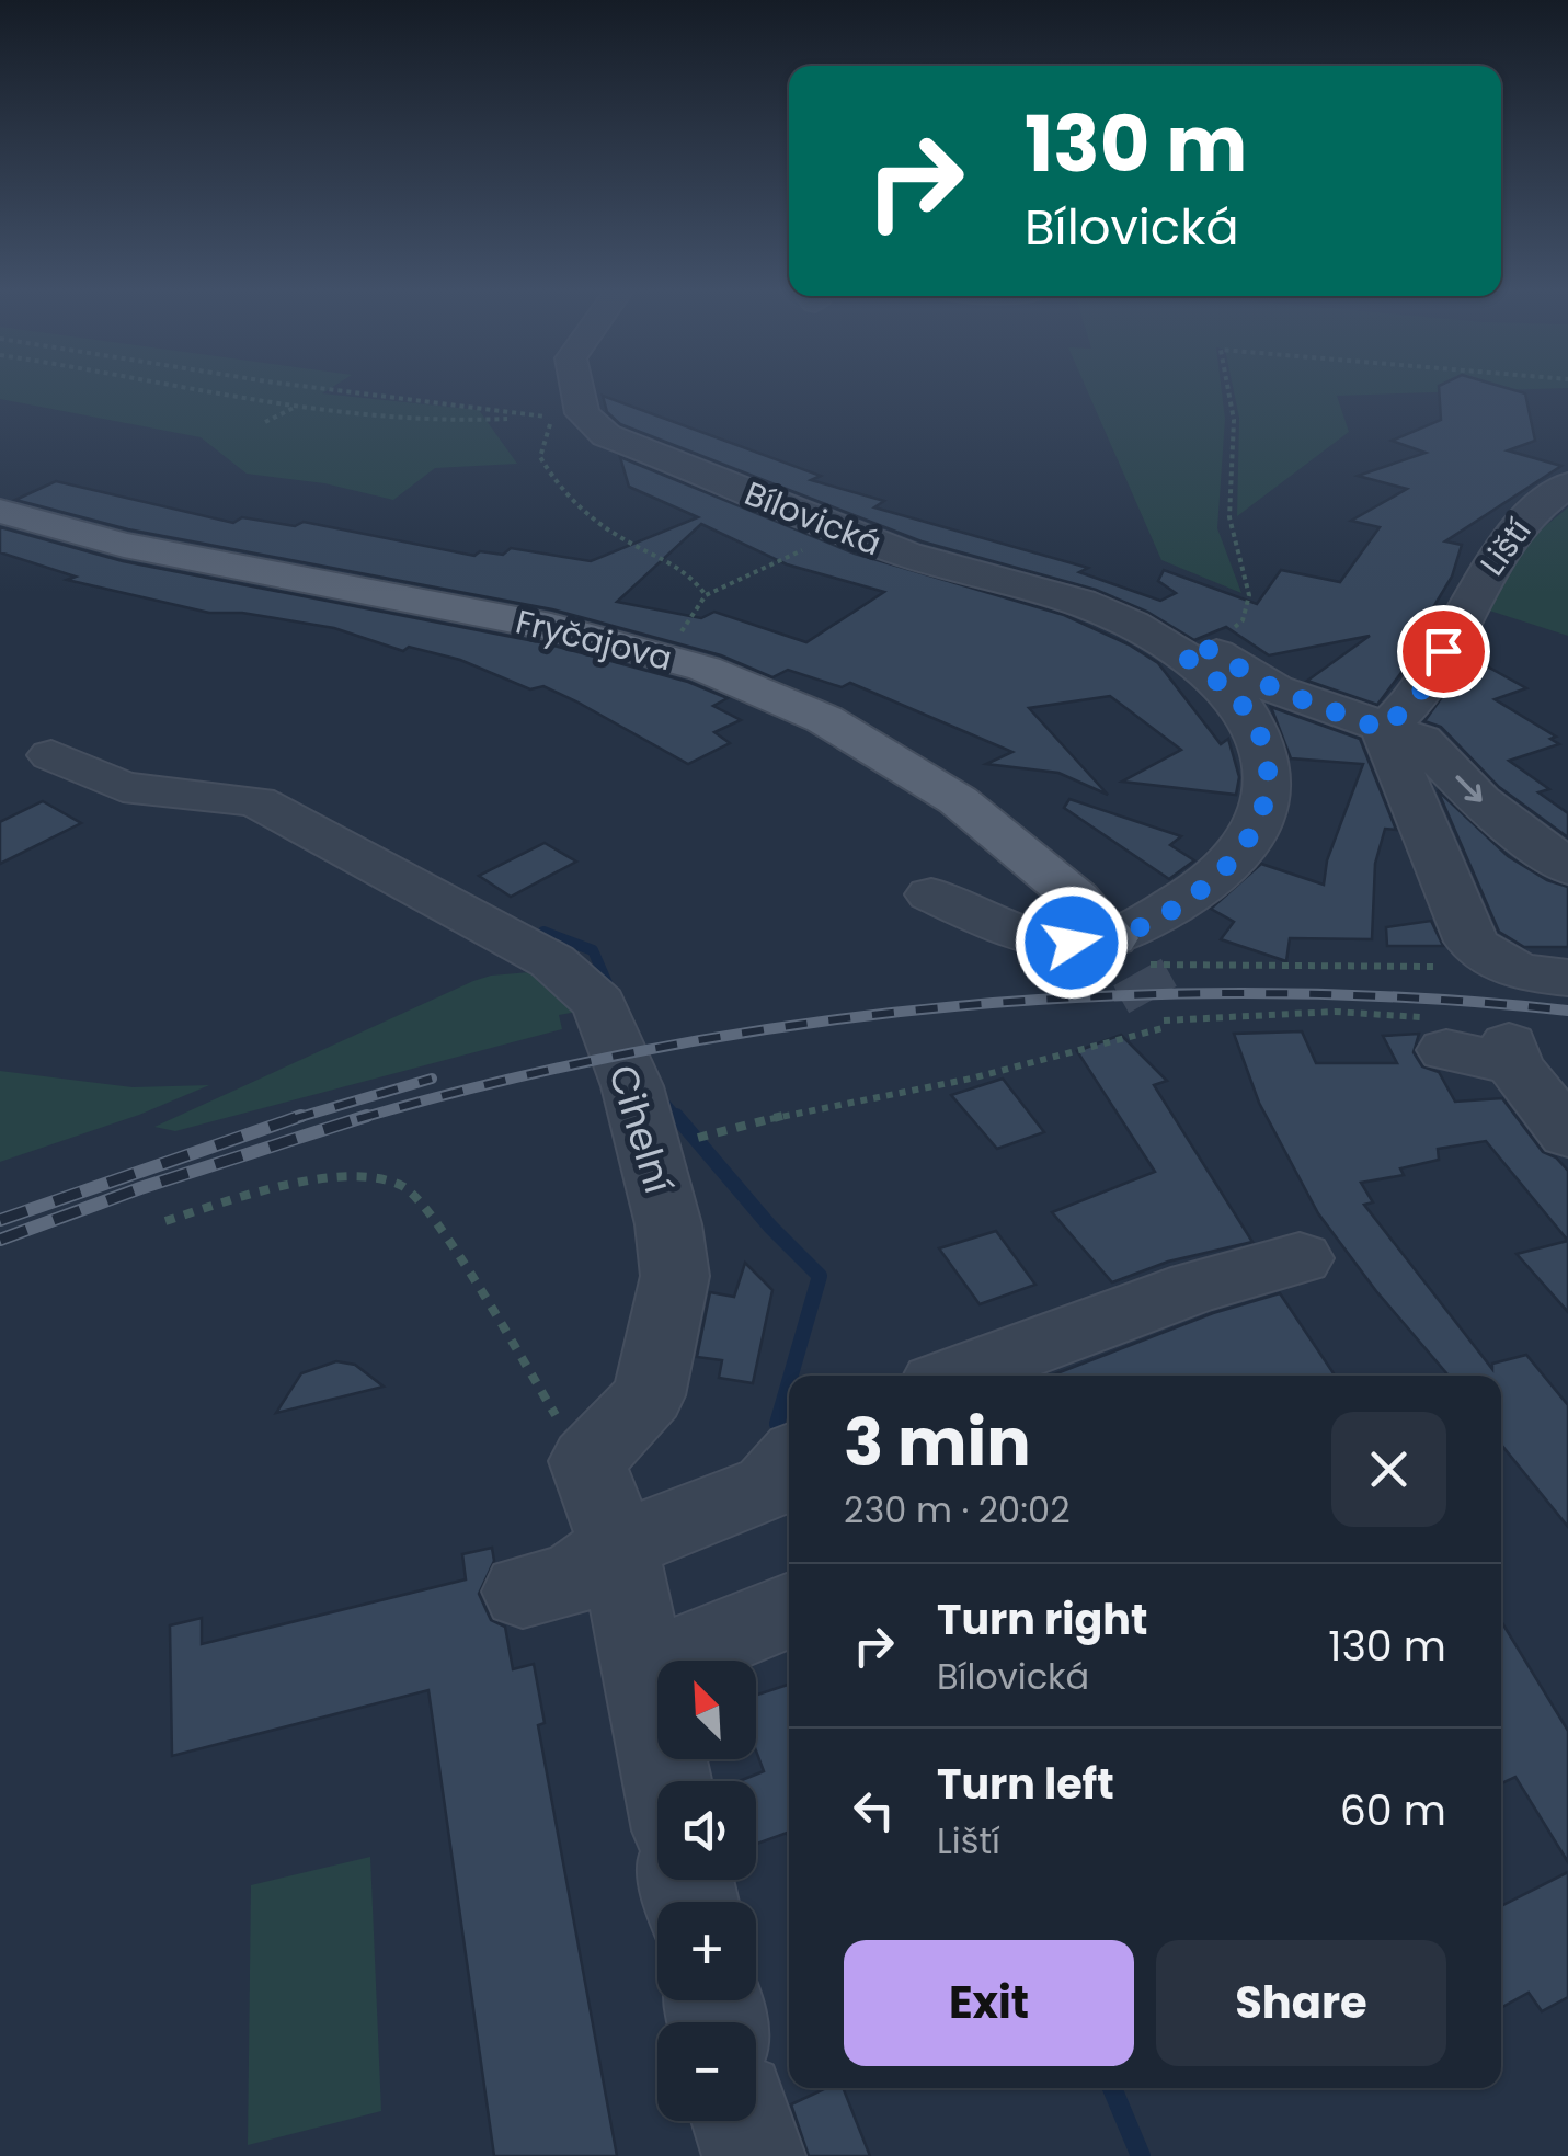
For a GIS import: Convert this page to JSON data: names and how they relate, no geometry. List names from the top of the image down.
{
  "streets": {
    "main road": ["Fryčajova"],
    "street": ["Bílovická", "Liští", "Cihelní"]
  },
  "crossings": [
    ["Bílovická", "Liští"],
    ["Bílovická", "Fryčajova"]
  ],
  "north": "top left",
  "page": {
    "turn": ["130 m", "Bílovická"],
    "heading": ["3 min", "230 m · 20:02"],
    "list": [
      {
        "name": "Turn right",
        "note": "Bílovická",
        "value": "130 m"
      },
      {
        "name": "Turn left",
        "note": "Liští",
        "value": "60 m"
      }
    ],
    "map_buttons": ["+", "−"],
    "buttons": ["Exit", "Share"]
  }
}
